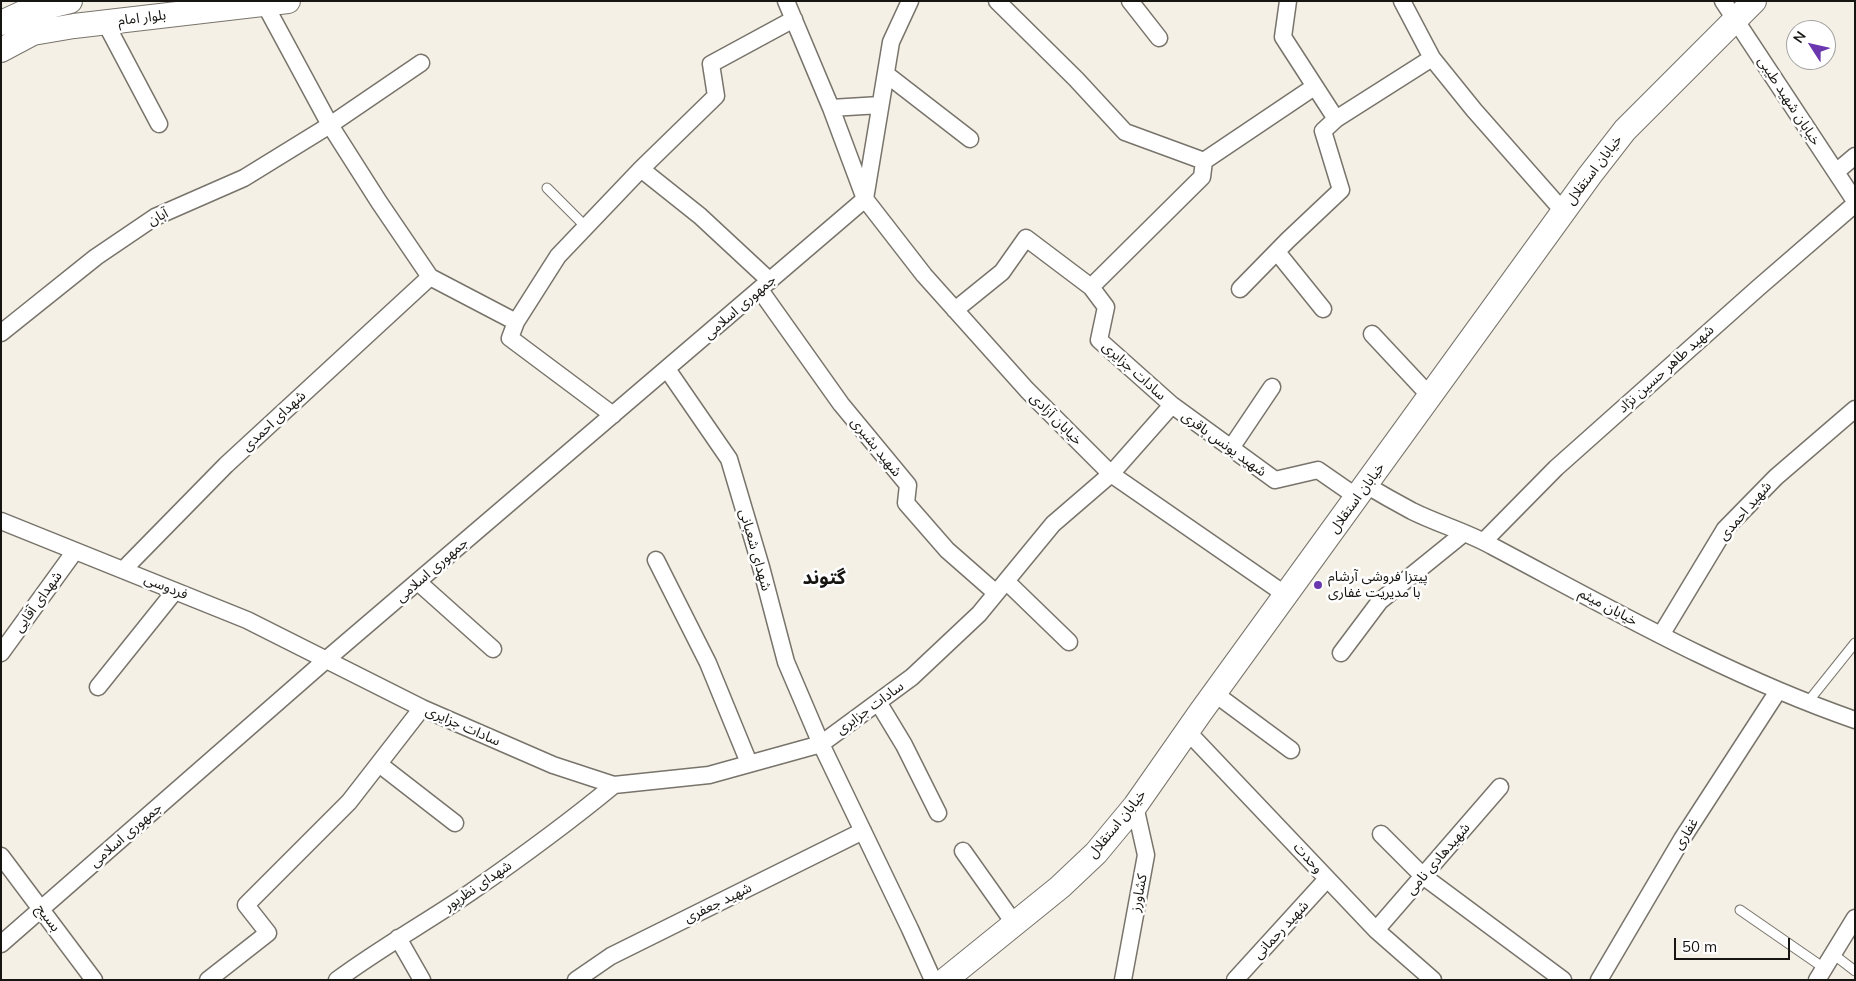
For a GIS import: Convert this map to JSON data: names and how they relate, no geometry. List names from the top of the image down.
{
  "streets": {
    "street": [
      "بلوار امام",
      "خیابان شهید طیبی",
      "خیابان استقلال",
      "آبان",
      "جمهوری اسلامی",
      "شهید طاهر حسین نژاد",
      "سادات جزایری",
      "خیابان آزادی",
      "شهدای احمدی",
      "شهید یونس باقری",
      "شهید بشیری",
      "شهید احمدی",
      "شهدای شعبانی",
      "فردوسی",
      "شهدای آقایی",
      "خیابان میثم",
      "غفاری",
      "وحدت",
      "شهیدهادی نامی",
      "شهدای نظرپور",
      "کشاورز",
      "شهید جعفری",
      "بسیج",
      "شهید رحمانی"
    ]
  },
  "crossings": [
    ["خیابان شهید طیبی", "خیابان استقلال"],
    ["خیابان شهید طیبی", "شهید طاهر حسین نژاد"],
    ["خیابان استقلال", "خیابان آزادی"],
    ["خیابان استقلال", "شهید یونس باقری"],
    ["خیابان استقلال", "خیابان میثم"],
    ["خیابان استقلال", "وحدت"],
    ["خیابان استقلال", "کشاورز"],
    ["جمهوری اسلامی", "سادات جزایری"],
    ["جمهوری اسلامی", "خیابان آزادی"],
    ["جمهوری اسلامی", "شهید بشیری"],
    ["جمهوری اسلامی", "شهدای شعبانی"],
    ["جمهوری اسلامی", "فردوسی"],
    ["جمهوری اسلامی", "بسیج"],
    ["شهید طاهر حسین نژاد", "خیابان میثم"],
    ["سادات جزایری", "خیابان آزادی"],
    ["سادات جزایری", "شهید یونس باقری"],
    ["سادات جزایری", "شهید بشیری"],
    ["سادات جزایری", "شهدای شعبانی"],
    ["سادات جزایری", "فردوسی"],
    ["سادات جزایری", "شهدای نظرپور"],
    ["شهدای احمدی", "فردوسی"],
    ["شهید یونس باقری", "خیابان میثم"],
    ["شهید احمدی", "خیابان میثم"],
    ["شهدای شعبانی", "شهید جعفری"],
    ["فردوسی", "شهدای آقایی"],
    ["خیابان میثم", "غفاری"],
    ["وحدت", "شهیدهادی نامی"],
    ["وحدت", "شهید رحمانی"]
  ],
  "districts": ["گتوند"],
  "places": ["پیتزا فروشی آرشام با مدیریت غفاری"],
  "scale_bar": "50 m",
  "north": "top left"
}
